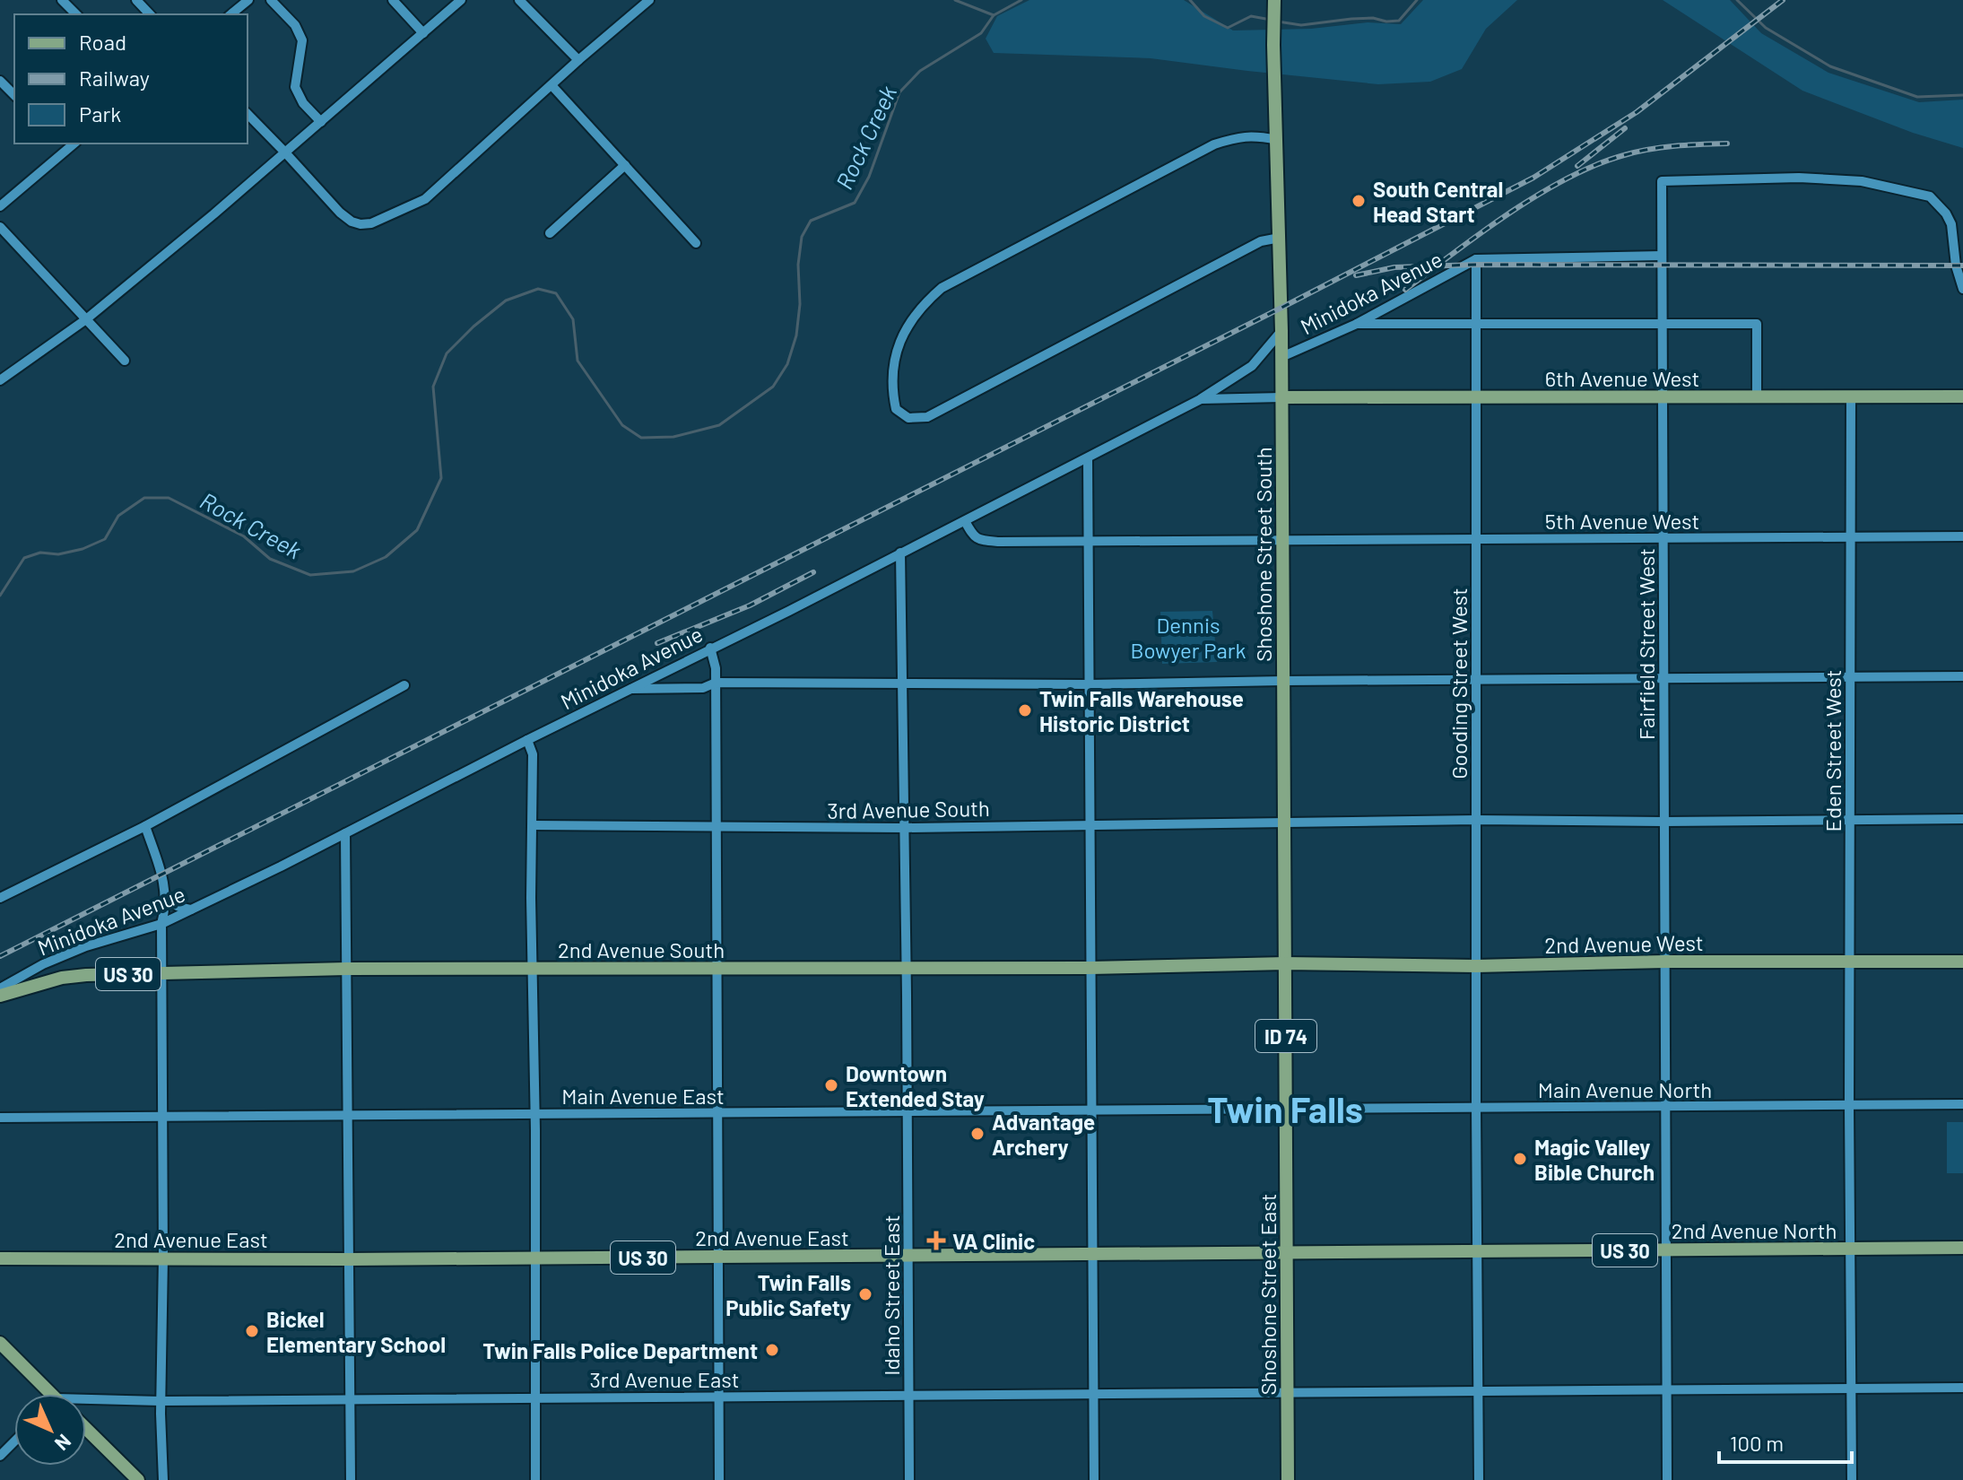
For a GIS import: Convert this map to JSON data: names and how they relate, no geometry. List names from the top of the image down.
{
  "streets": {
    "main road": [
      "6th Avenue West",
      "Shoshone Street South",
      "2nd Avenue West",
      "2nd Avenue South",
      "US 30",
      "ID 74",
      "2nd Avenue North",
      "2nd Avenue East",
      "Shoshone Street East"
    ],
    "street": [
      "Minidoka Avenue",
      "5th Avenue West",
      "Fairfield Street West",
      "Gooding Street West",
      "Eden Street West",
      "3rd Avenue South",
      "Main Avenue North",
      "Main Avenue East",
      "Idaho Street East",
      "3rd Avenue East"
    ]
  },
  "crossings": [
    ["Minidoka Avenue", "6th Avenue West"],
    ["Minidoka Avenue", "5th Avenue West"],
    ["Minidoka Avenue", "Shoshone Street South"],
    ["Minidoka Avenue", "Gooding Street West"],
    ["Minidoka Avenue", "Idaho Street East"],
    ["6th Avenue West", "Shoshone Street South"],
    ["6th Avenue West", "Fairfield Street West"],
    ["6th Avenue West", "Gooding Street West"],
    ["6th Avenue West", "Eden Street West"],
    ["5th Avenue West", "Shoshone Street South"],
    ["5th Avenue West", "Fairfield Street West"],
    ["5th Avenue West", "Gooding Street West"],
    ["5th Avenue West", "Eden Street West"],
    ["Shoshone Street South", "3rd Avenue South"],
    ["Shoshone Street South", "2nd Avenue West"],
    ["Shoshone Street South", "2nd Avenue South"],
    ["Shoshone Street South", "Main Avenue North"],
    ["Shoshone Street South", "Main Avenue East"],
    ["Shoshone Street South", "Shoshone Street East"],
    ["Fairfield Street West", "3rd Avenue South"],
    ["Fairfield Street West", "2nd Avenue West"],
    ["Fairfield Street West", "Main Avenue North"],
    ["Fairfield Street West", "2nd Avenue North"],
    ["Fairfield Street West", "3rd Avenue East"],
    ["Gooding Street West", "3rd Avenue South"],
    ["Gooding Street West", "2nd Avenue West"],
    ["Gooding Street West", "Main Avenue North"],
    ["Gooding Street West", "2nd Avenue North"],
    ["Gooding Street West", "3rd Avenue East"],
    ["Eden Street West", "3rd Avenue South"],
    ["Eden Street West", "2nd Avenue West"],
    ["Eden Street West", "Main Avenue North"],
    ["Eden Street West", "2nd Avenue North"],
    ["Eden Street West", "3rd Avenue East"],
    ["3rd Avenue South", "Idaho Street East"],
    ["2nd Avenue West", "2nd Avenue South"],
    ["2nd Avenue South", "Idaho Street East"],
    ["Main Avenue North", "Main Avenue East"],
    ["Main Avenue North", "Shoshone Street East"],
    ["Main Avenue East", "Shoshone Street East"],
    ["Main Avenue East", "Idaho Street East"],
    ["2nd Avenue North", "2nd Avenue East"],
    ["2nd Avenue North", "Shoshone Street East"],
    ["2nd Avenue East", "Shoshone Street East"],
    ["2nd Avenue East", "Idaho Street East"],
    ["Shoshone Street East", "3rd Avenue East"],
    ["Idaho Street East", "3rd Avenue East"]
  ],
  "districts": ["Twin Falls"],
  "water": ["Rock Creek"],
  "parks": ["Dennis Bowyer Park"],
  "places": {
    "other": [
      "South Central Head Start",
      "Twin Falls Warehouse Historic District",
      "Downtown Extended Stay",
      "Advantage Archery",
      "Magic Valley Bible Church",
      "Twin Falls Public Safety",
      "Bickel Elementary School",
      "Twin Falls Police Department"
    ],
    "health": ["VA Clinic"]
  },
  "legend": ["Road", "Railway", "Park"],
  "scale_bar": "100 m",
  "north": "bottom right"
}
